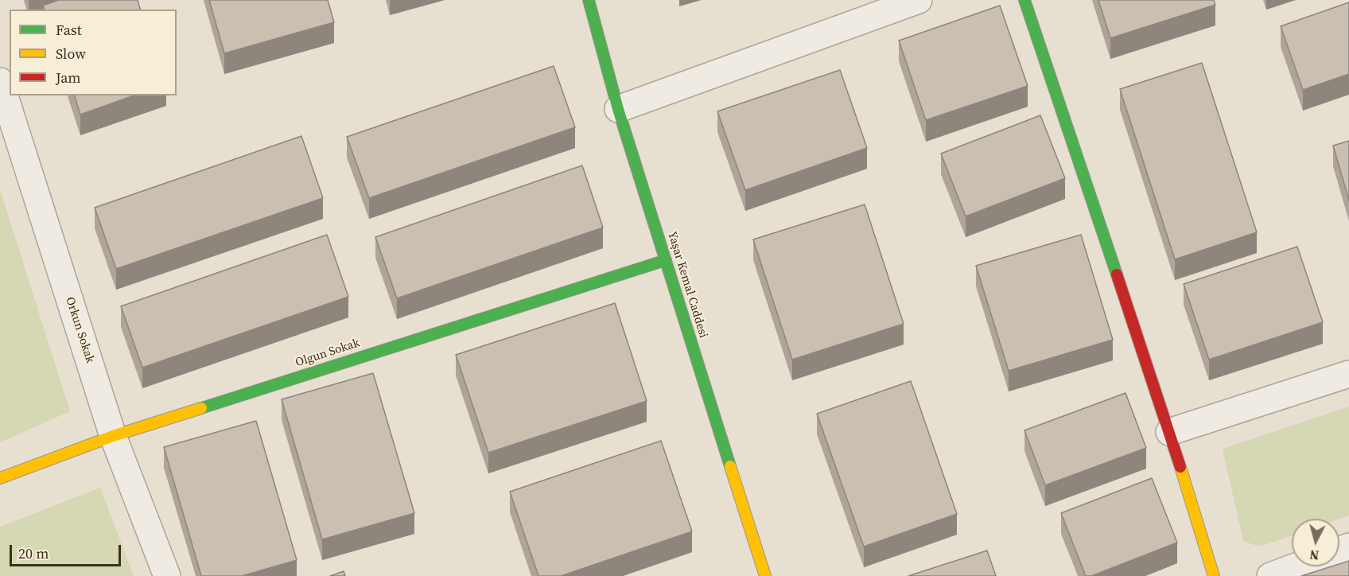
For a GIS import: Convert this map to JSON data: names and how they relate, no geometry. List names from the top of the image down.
{
  "streets": {
    "street": ["Yaşar Kemal Caddesi", "Orkun Sokak", "Olgun Sokak"]
  },
  "crossings": [
    ["Yaşar Kemal Caddesi", "Olgun Sokak"],
    ["Orkun Sokak", "Olgun Sokak"]
  ],
  "legend": ["Fast", "Slow", "Jam"],
  "scale_bar": "20 m",
  "north": "bottom"
}
